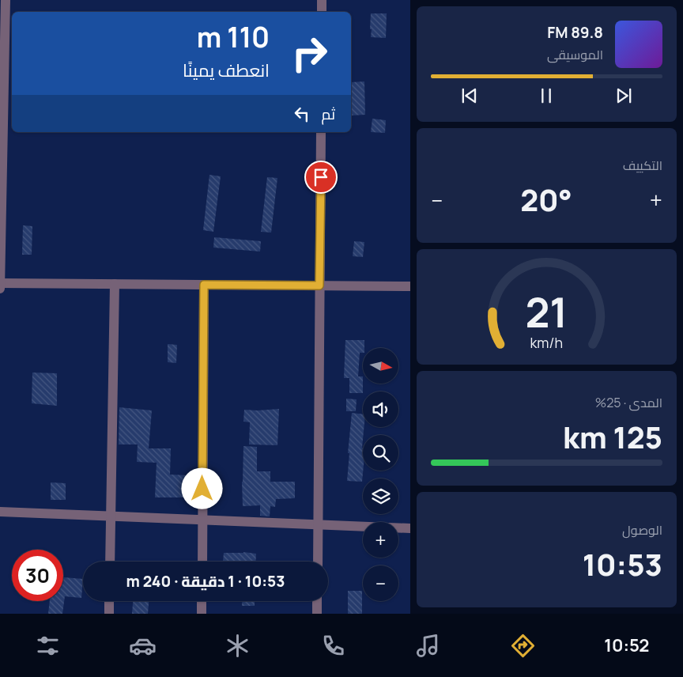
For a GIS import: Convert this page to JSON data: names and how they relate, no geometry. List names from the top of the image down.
{
  "north": "right",
  "page": {
    "turn": ["110 m", "انعطف يمينًا"],
    "song": ["89.8 FM", "الموسيقى"],
    "then": "ثم",
    "tile": [
      "التكييف",
      ["المدى · 25%", "125 km"],
      ["الوصول", "10:53"]
    ],
    "heat": ["−", "20°", "+"],
    "map_buttons": ["+", "−"],
    "limit": "30",
    "trip": "10:53 · 1 دقيقة · 240 m",
    "tabs": "10:52",
    "gauge": ["21", "km/h"]
  }
}
